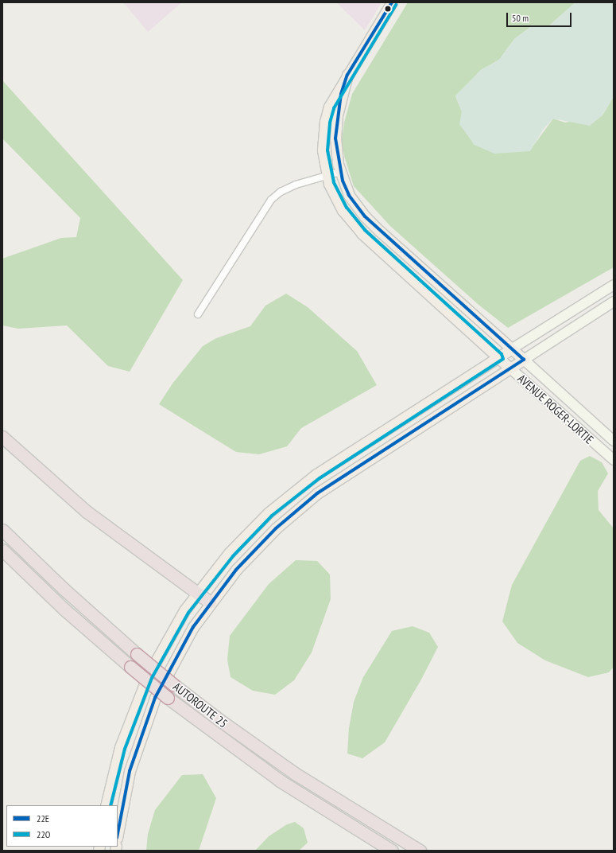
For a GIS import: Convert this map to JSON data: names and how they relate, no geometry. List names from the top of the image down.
{
  "streets": {
    "highway": ["AUTOROUTE 25"],
    "main road": ["AVENUE ROGER-LORTIE"]
  },
  "lines": ["transit line 22E", "transit line 22O"],
  "legend": ["22E", "22O"],
  "scale_bar": "50 m"
}
